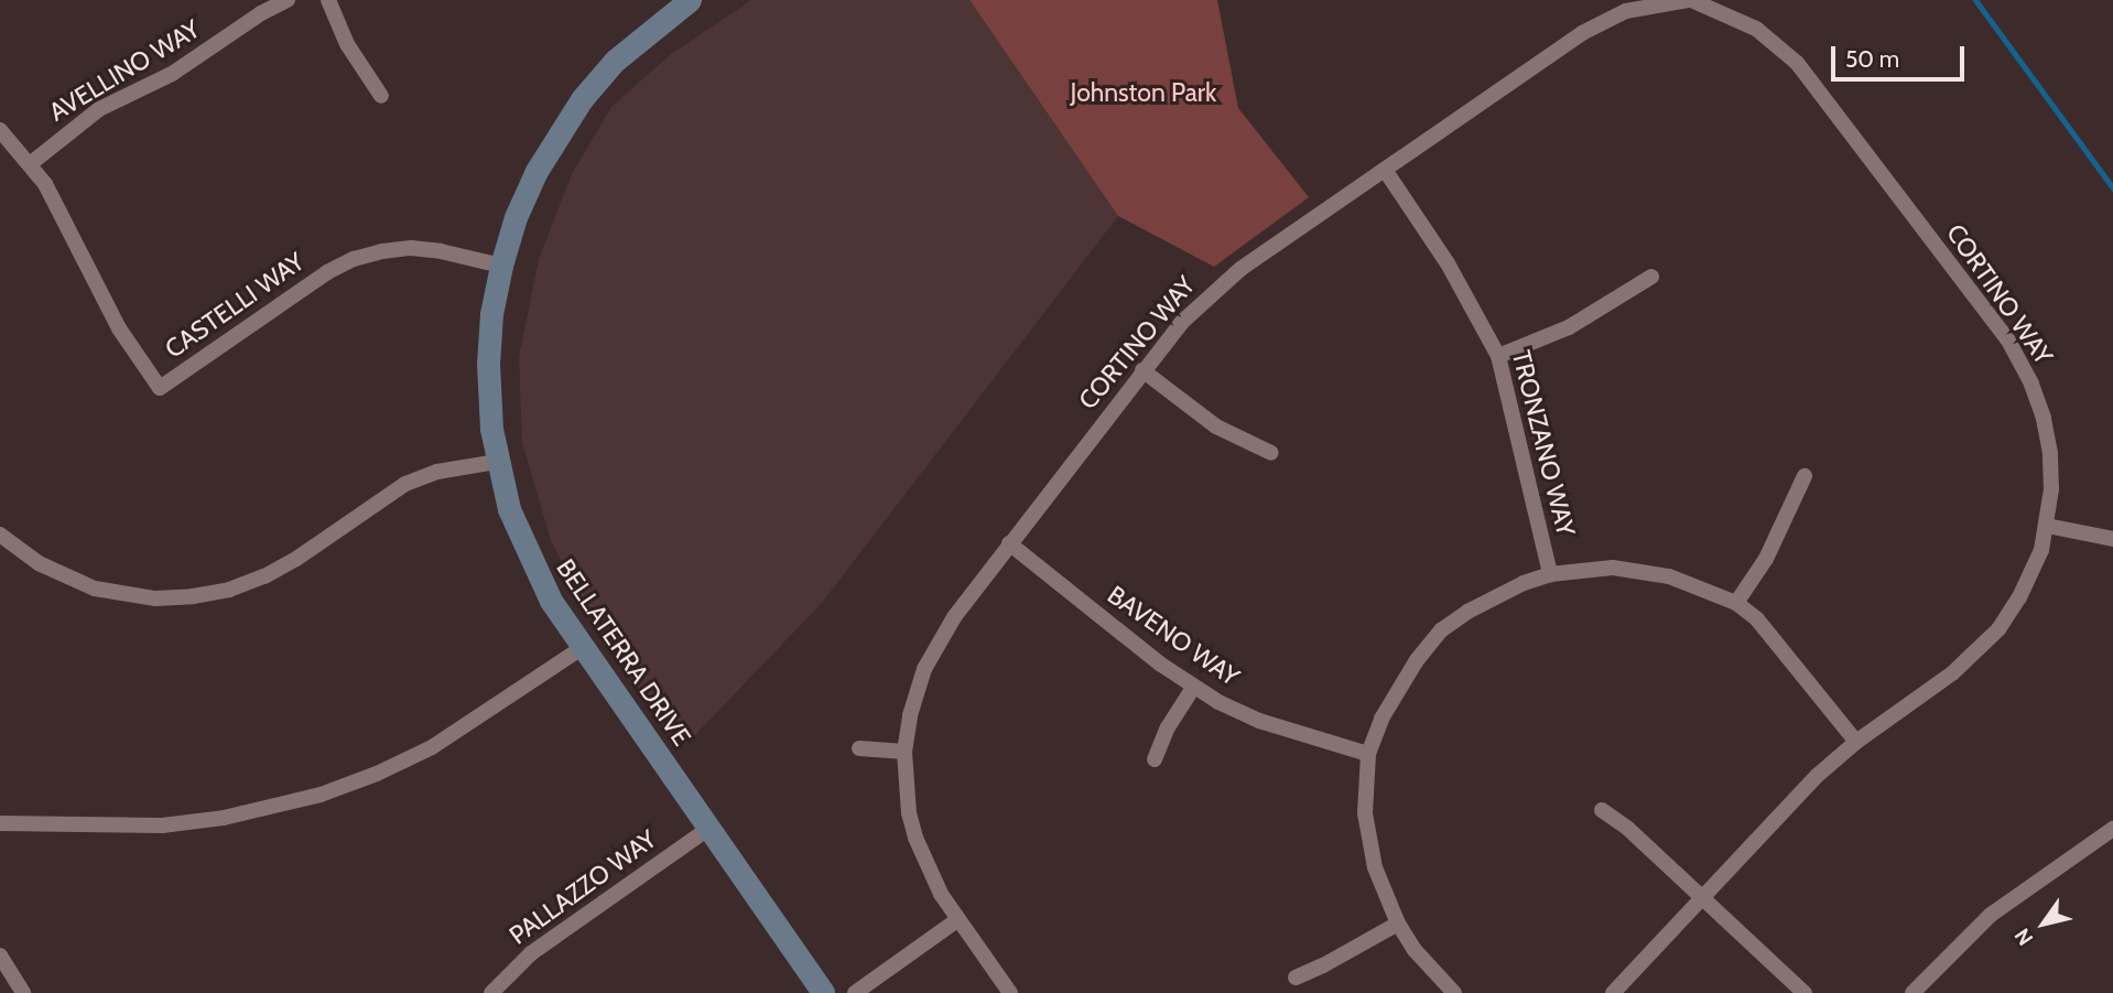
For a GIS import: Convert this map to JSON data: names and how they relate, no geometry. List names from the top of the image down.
{
  "streets": {
    "street": [
      "AVELLINO WAY",
      "CORTINO WAY",
      "CASTELLI WAY",
      "TRONZANO WAY",
      "BAVENO WAY",
      "BELLATERRA DRIVE",
      "PALLAZZO WAY"
    ]
  },
  "crossings": [
    ["AVELLINO WAY", "CASTELLI WAY"],
    ["CORTINO WAY", "TRONZANO WAY"],
    ["CORTINO WAY", "BAVENO WAY"],
    ["CASTELLI WAY", "BELLATERRA DRIVE"],
    ["BELLATERRA DRIVE", "PALLAZZO WAY"]
  ],
  "parks": ["Johnston Park"],
  "scale_bar": "50 m",
  "north": "bottom left"
}
